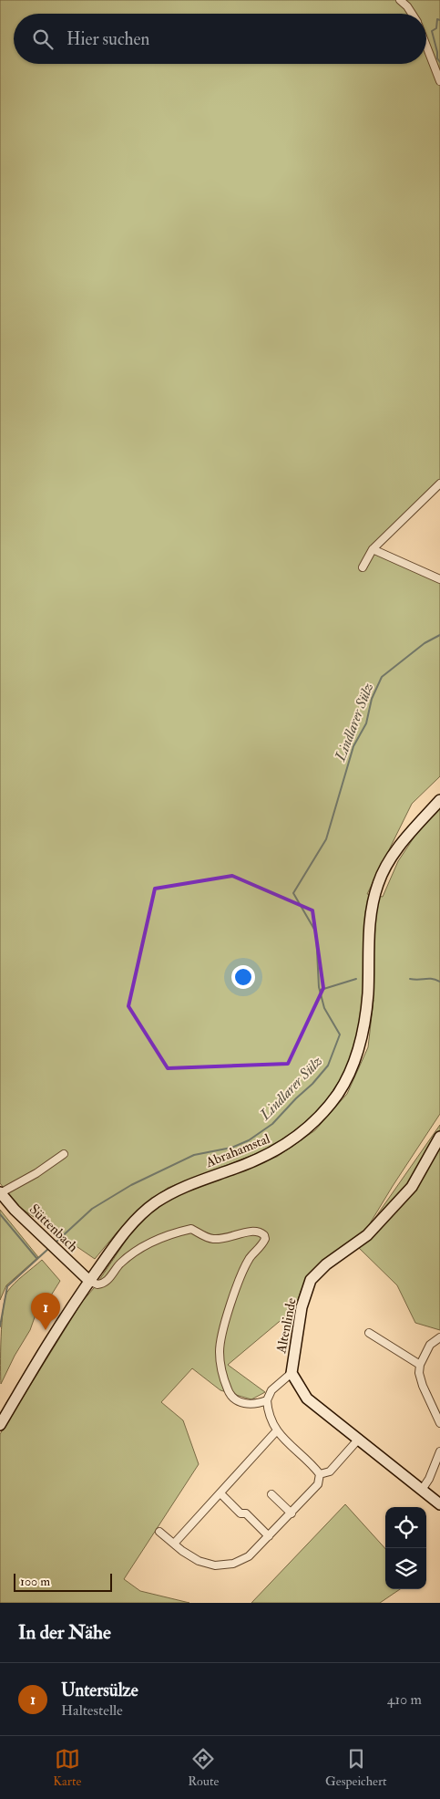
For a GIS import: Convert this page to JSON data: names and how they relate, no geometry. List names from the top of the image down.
{
  "streets": {
    "main road": ["Abrahamstal", "Süttenbach", "Altenlinde"]
  },
  "crossings": [
    ["Abrahamstal", "Süttenbach"]
  ],
  "water": ["Lindlarer Sülz"],
  "scale_bar": "100 m",
  "page": {
    "search": "Hier suchen",
    "pins": "1",
    "scale": "100 m",
    "heading": "In der Nähe",
    "list": [
      {
        "mark": "1",
        "name": "Untersülze",
        "note": "Haltestelle",
        "value": "410 m"
      }
    ],
    "nav": ["Karte", "Route", "Gespeichert"]
  }
}
